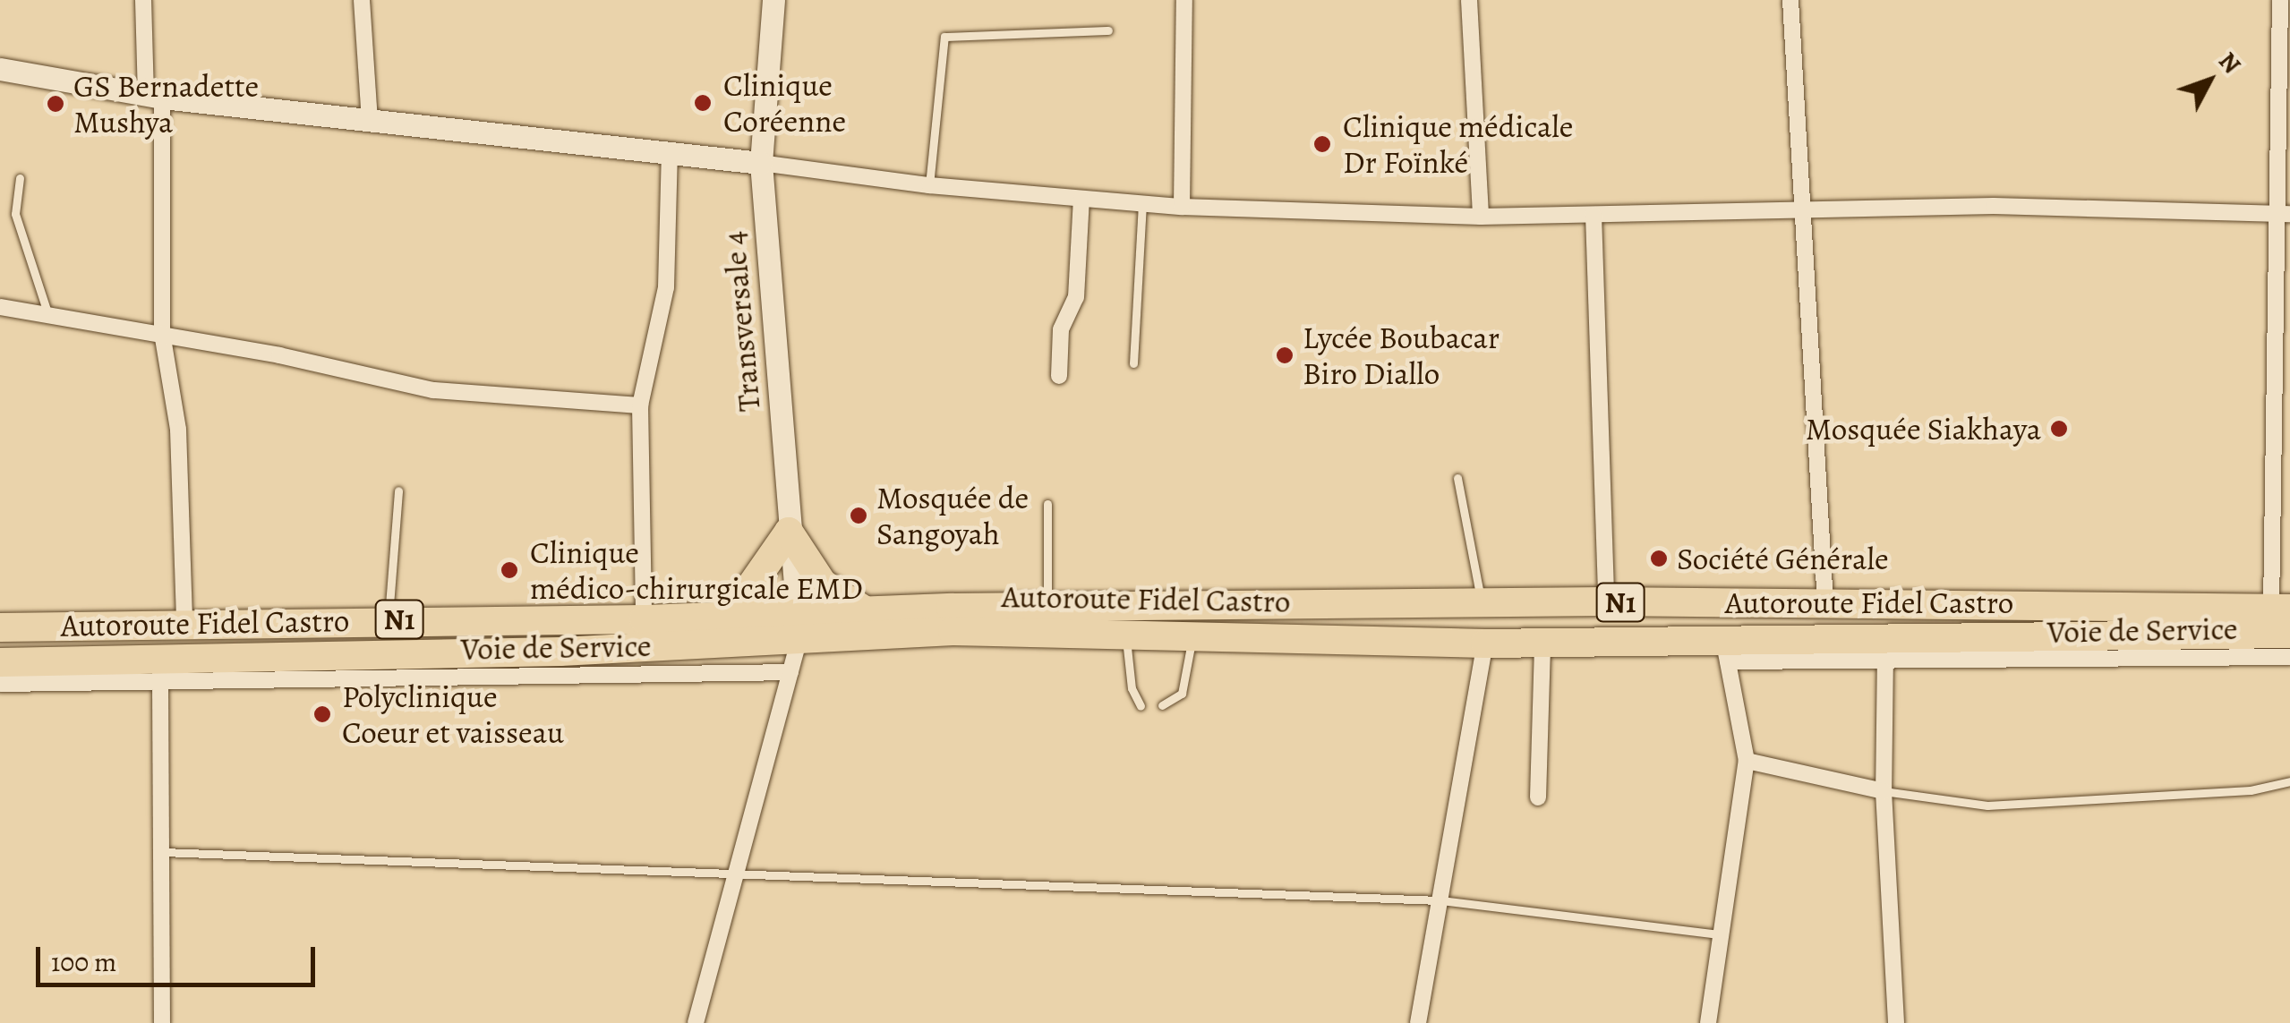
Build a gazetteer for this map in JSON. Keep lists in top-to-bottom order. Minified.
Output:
{"streets":{"highway":["Autoroute Fidel Castro","N1"],"street":["Transversale 4","Voie de Service"]},"crossings":[["Transversale 4","Autoroute Fidel Castro"],["Autoroute Fidel Castro","Voie de Service"]],"places":["Clinique Coréenne","GS Bernadette Mushya","Clinique médicale Dr Foïnké","Lycée Boubacar Biro Diallo","Mosquée Siakhaya","Mosquée de Sangoyah","Société Générale","Clinique médico-chirurgicale EMD","Polyclinique Coeur et vaisseau"],"scale_bar":"100 m","north":"top right"}
